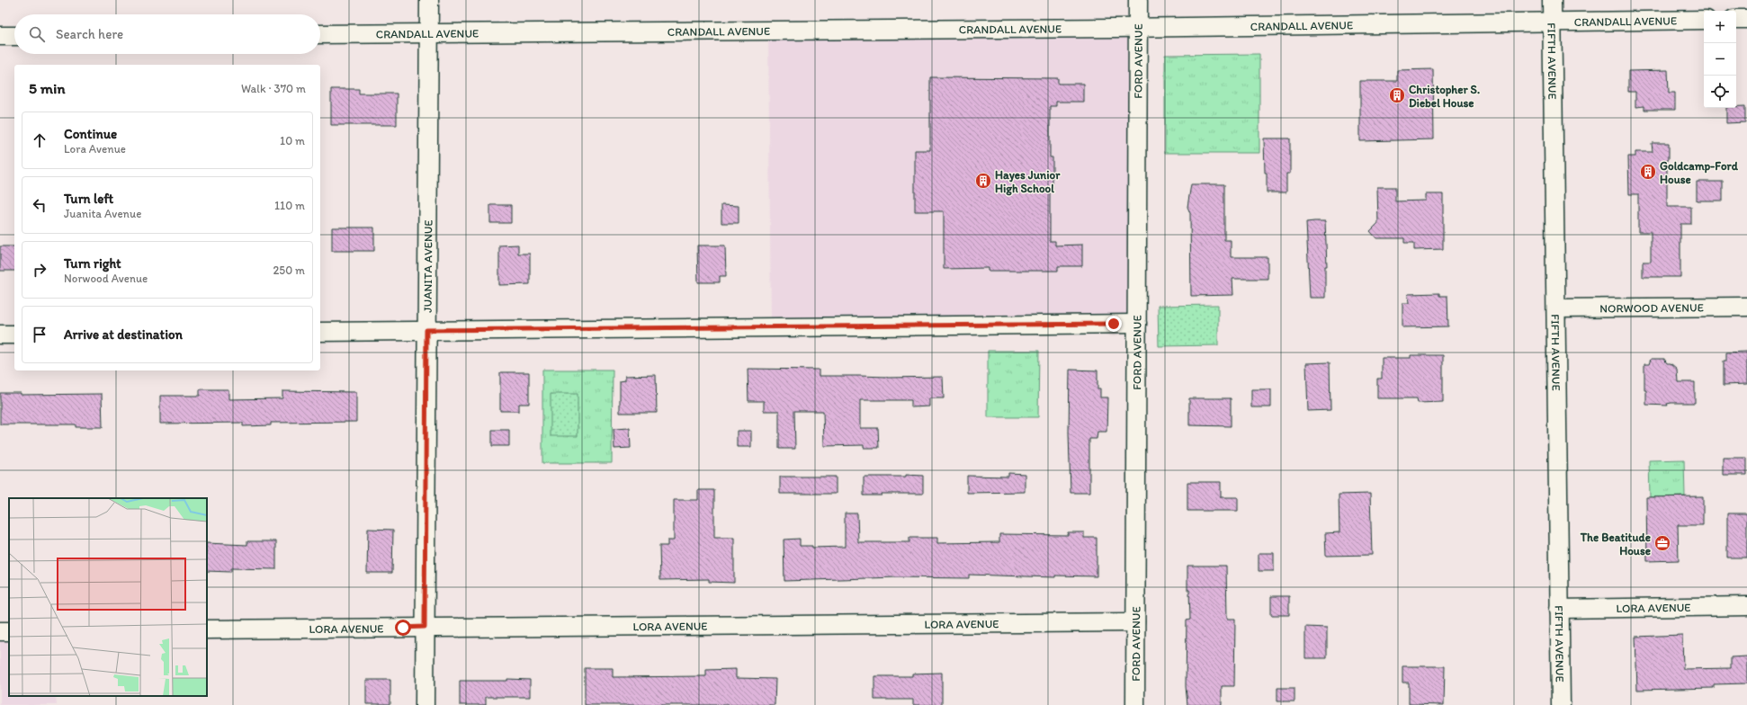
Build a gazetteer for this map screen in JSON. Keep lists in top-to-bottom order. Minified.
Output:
{"streets":{"street":["CRANDALL AVENUE","FORD AVENUE","FIFTH AVENUE","JUANITA AVENUE","NORWOOD AVENUE","LORA AVENUE"]},"crossings":[["CRANDALL AVENUE","FORD AVENUE"],["CRANDALL AVENUE","FIFTH AVENUE"],["CRANDALL AVENUE","JUANITA AVENUE"],["FORD AVENUE","LORA AVENUE"],["FIFTH AVENUE","NORWOOD AVENUE"],["FIFTH AVENUE","LORA AVENUE"],["JUANITA AVENUE","LORA AVENUE"]],"places":{"building":["Christopher S. Diebel House","Goldcamp-Ford House","Hayes Junior High School"],"office":["The Beatitude House"]},"page":{"map_buttons":["+","−"],"search":"Search here","heading":["5 min","Walk · 370 m"],"list":[["Continue","Lora Avenue","10 m"],["Turn left","Juanita Avenue","110 m"],["Turn right","Norwood Avenue","250 m"],"Arrive at destination"]}}
